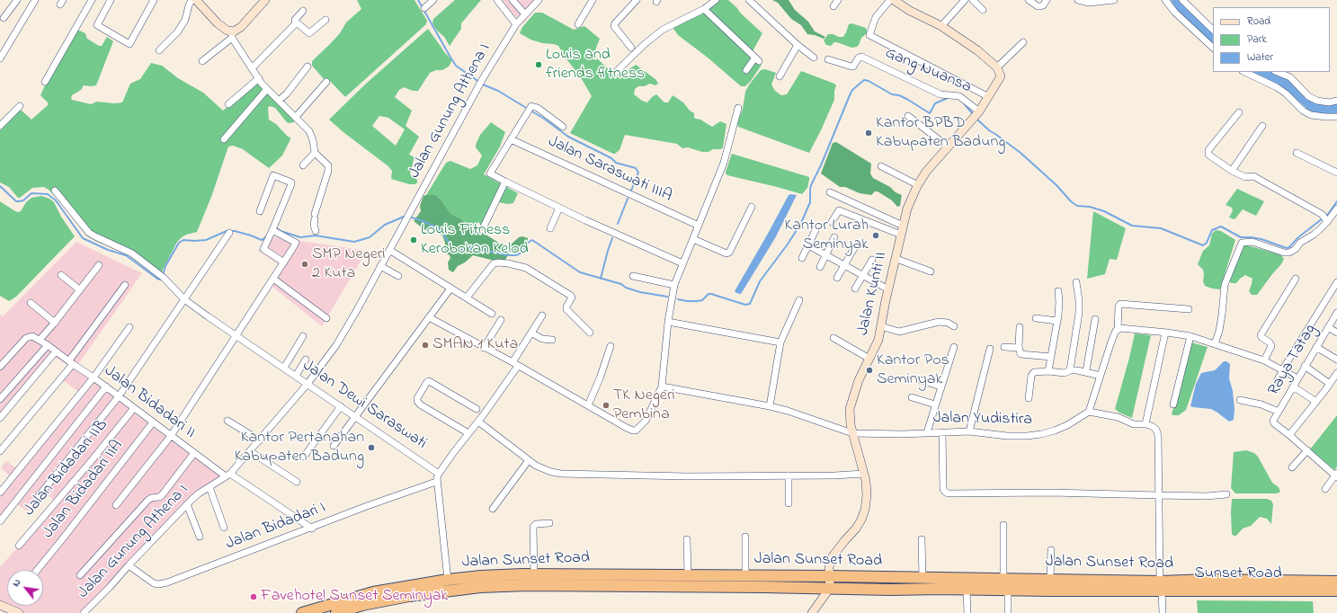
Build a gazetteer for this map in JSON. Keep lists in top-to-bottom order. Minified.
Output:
{"streets":{"highway":["Jalan Sunset Road","Sunset Road"],"street":["Gang Nuansa","Jalan Gunung Athena I","Jalan Saraswati IIIA","Jalan Kunti II","Raya Tatag","Jalan Bidadari II","Jalan Dewi Saraswati","Jalan Yudistira","Jalan Bidadari IIB","Jalan Bidadari IIA","Jalan Bidadari I"]},"crossings":[["Gang Nuansa","Jalan Kunti II"],["Jalan Gunung Athena I","Jalan Bidadari II"],["Jalan Gunung Athena I","Jalan Dewi Saraswati"],["Jalan Gunung Athena I","Jalan Bidadari I"],["Jalan Kunti II","Jalan Yudistira"],["Jalan Kunti II","Jalan Sunset Road"],["Jalan Bidadari II","Jalan Bidadari IIB"],["Jalan Bidadari II","Jalan Bidadari IIA"],["Jalan Bidadari II","Jalan Bidadari I"],["Jalan Sunset Road","Sunset Road"]],"places":["Louis and friends fitness","Kantor BPBD Kabupaten Badung","Kantor Lurah Seminyak","Louis Fitness Kerobokan Kelod","SMP Negeri 2 Kuta","SMAN 1 Kuta","Kantor Pos Seminyak","TK Negeri Pembina","Kantor Pertanahan Kabupaten Badung","Favehotel Sunset Seminyak"],"legend":["Road","Park","Water"],"north":"top left"}
